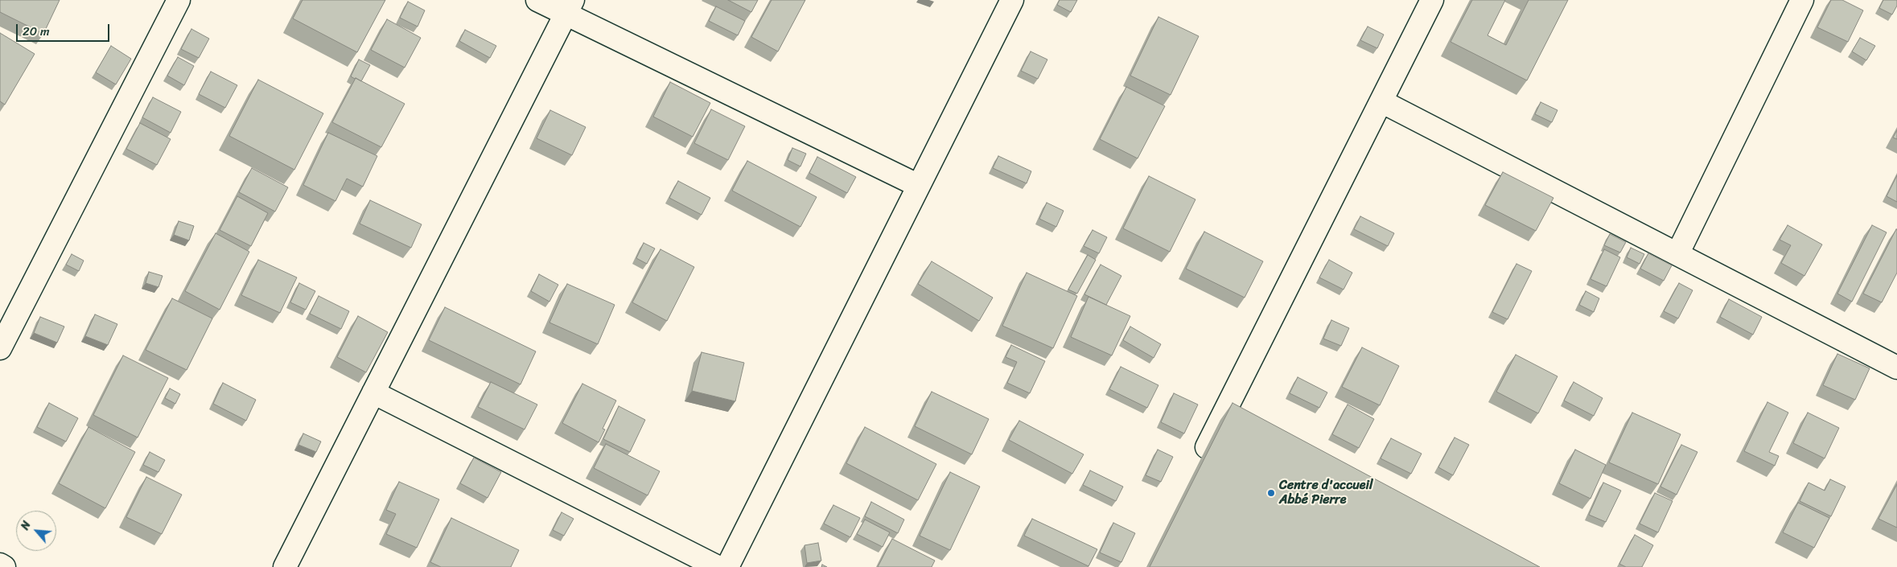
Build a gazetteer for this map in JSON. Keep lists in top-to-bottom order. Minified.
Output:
{"places":["Centre d'accueil Abbé Pierre"],"scale_bar":"20 m","north":"top left"}
